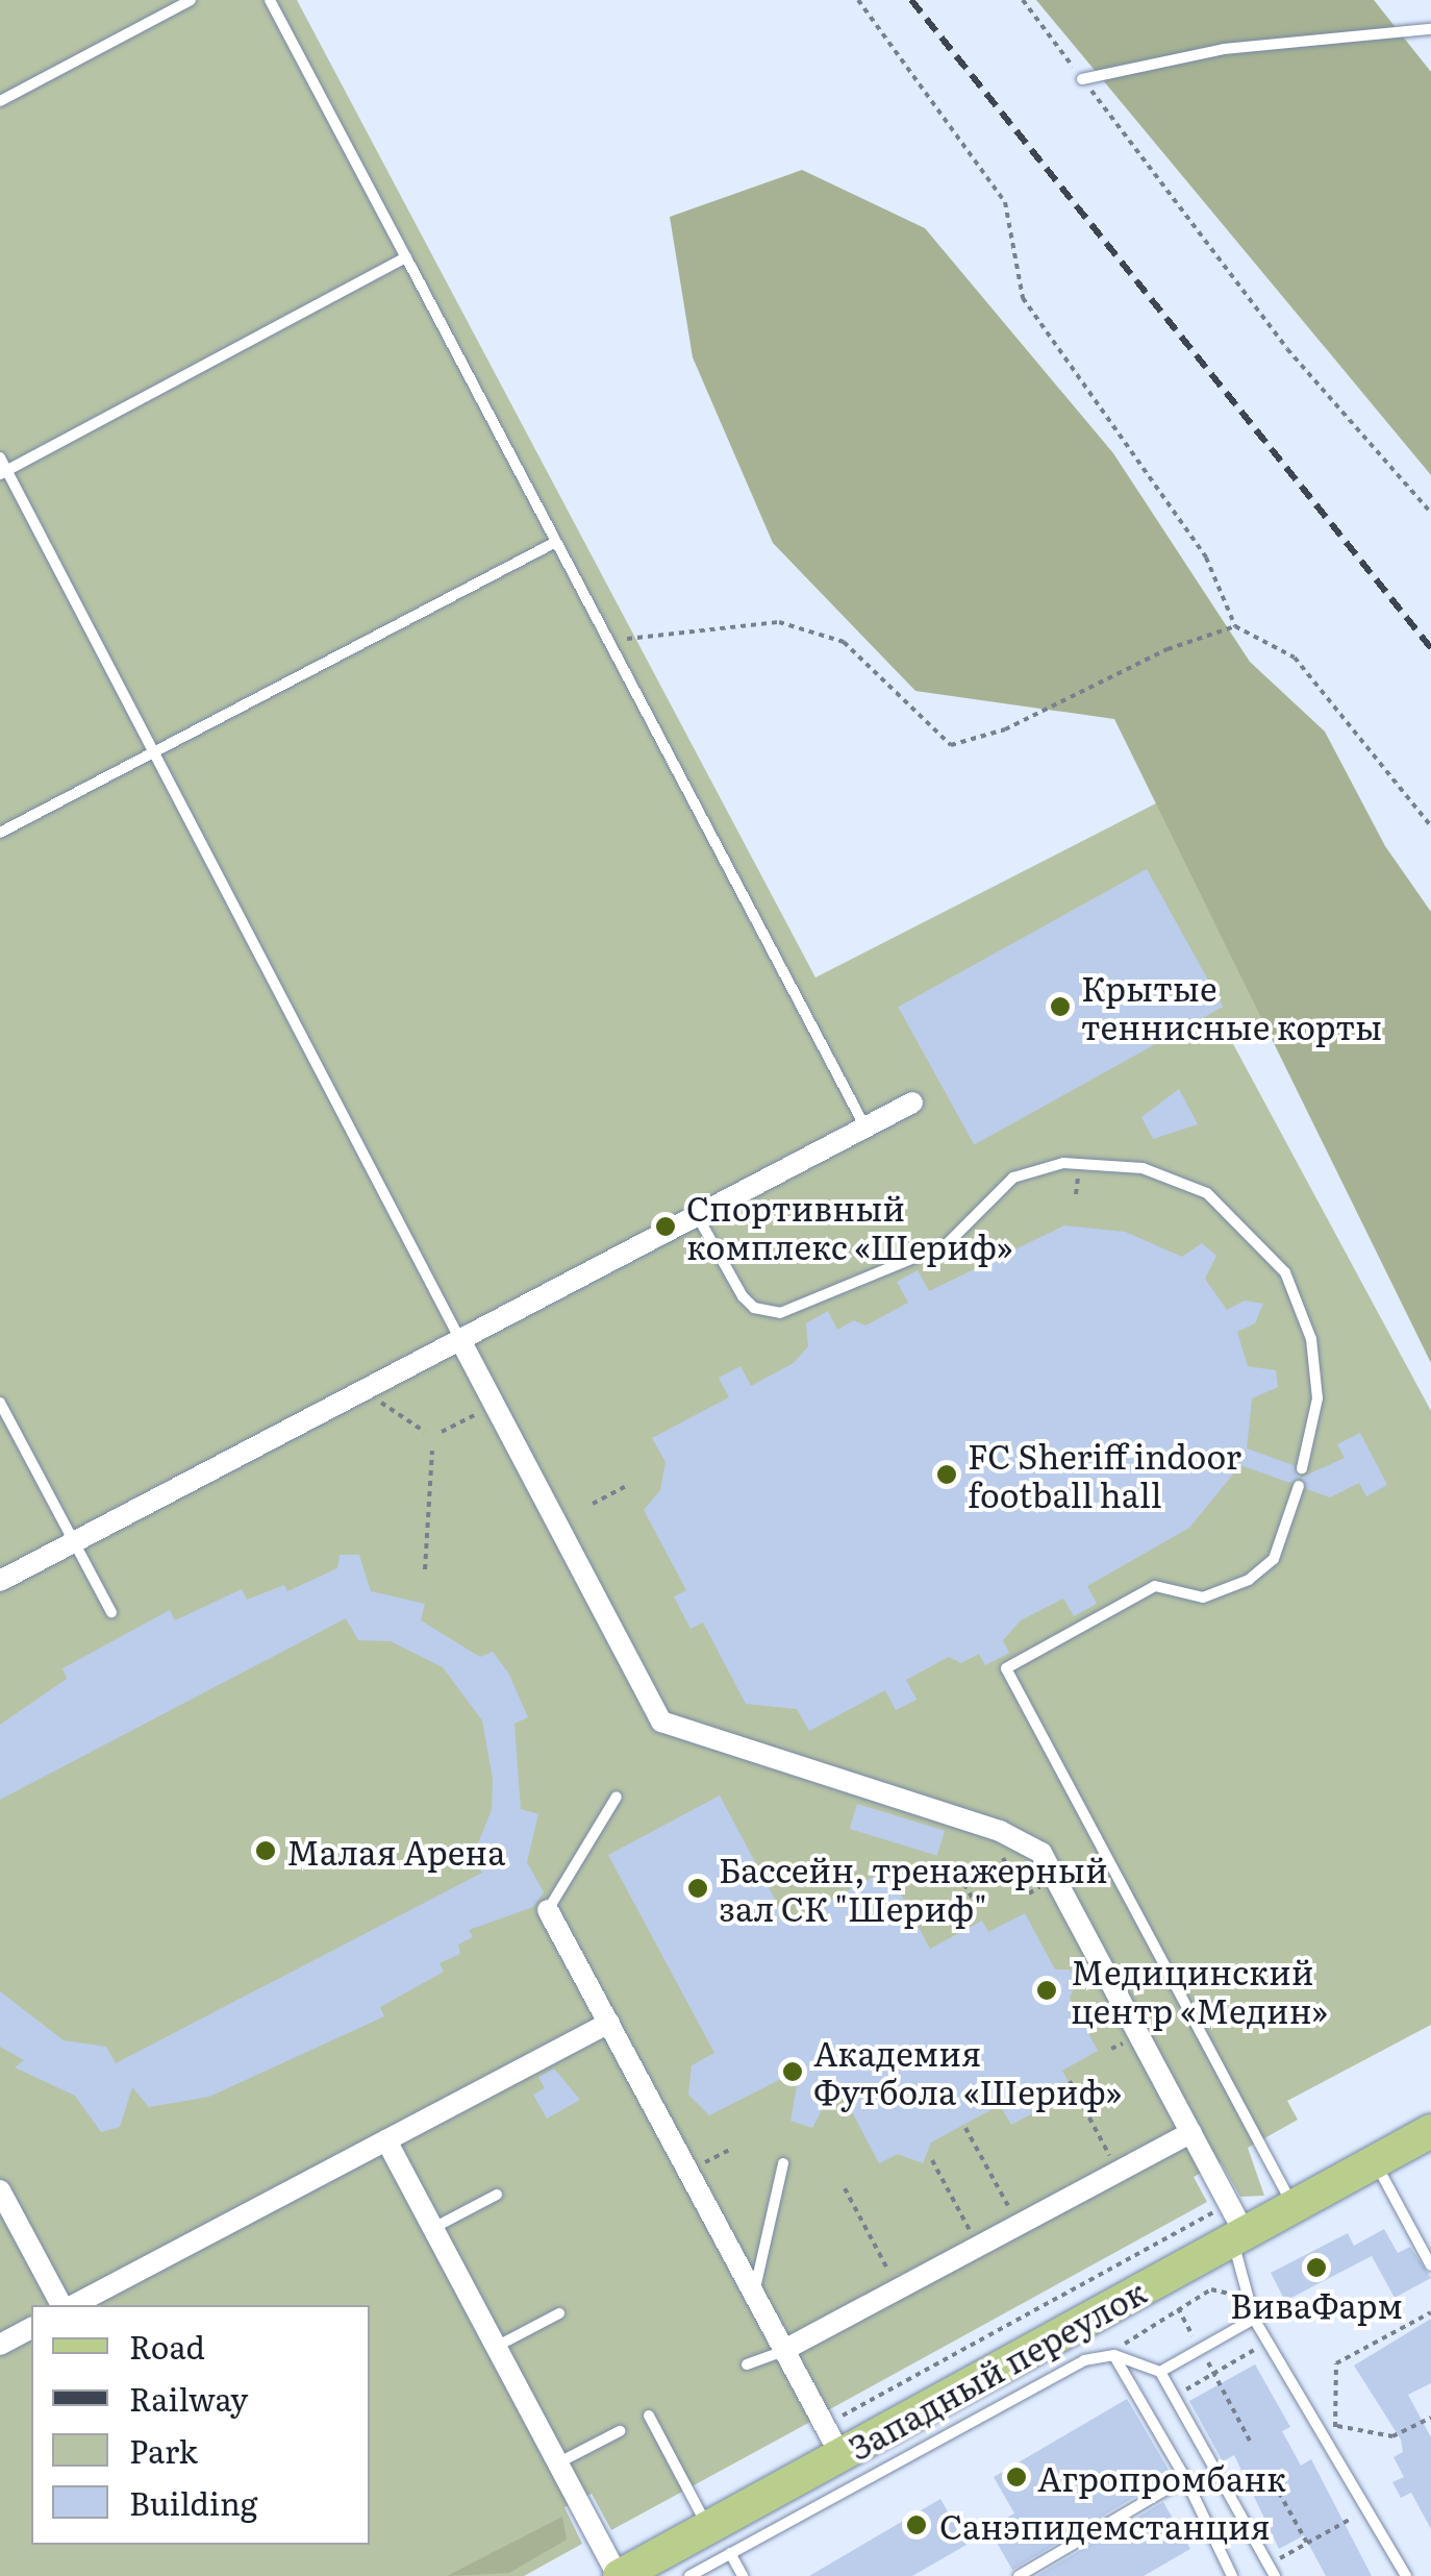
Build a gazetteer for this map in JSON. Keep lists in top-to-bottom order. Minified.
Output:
{"streets":{"main road":["Западный переулок"]},"places":["Крытые теннисные корты","Спортивный комплекс «Шериф»","FC Sheriff indoor football hall","Малая Арена","Бассейн, тренажерный зал СК \"Шериф\"","Медицинский центр «Медин»","Академия Футбола «Шериф»","ВиваФарм","Агропромбанк","Санэпидемстанция"],"legend":["Road","Railway","Park","Building"]}
